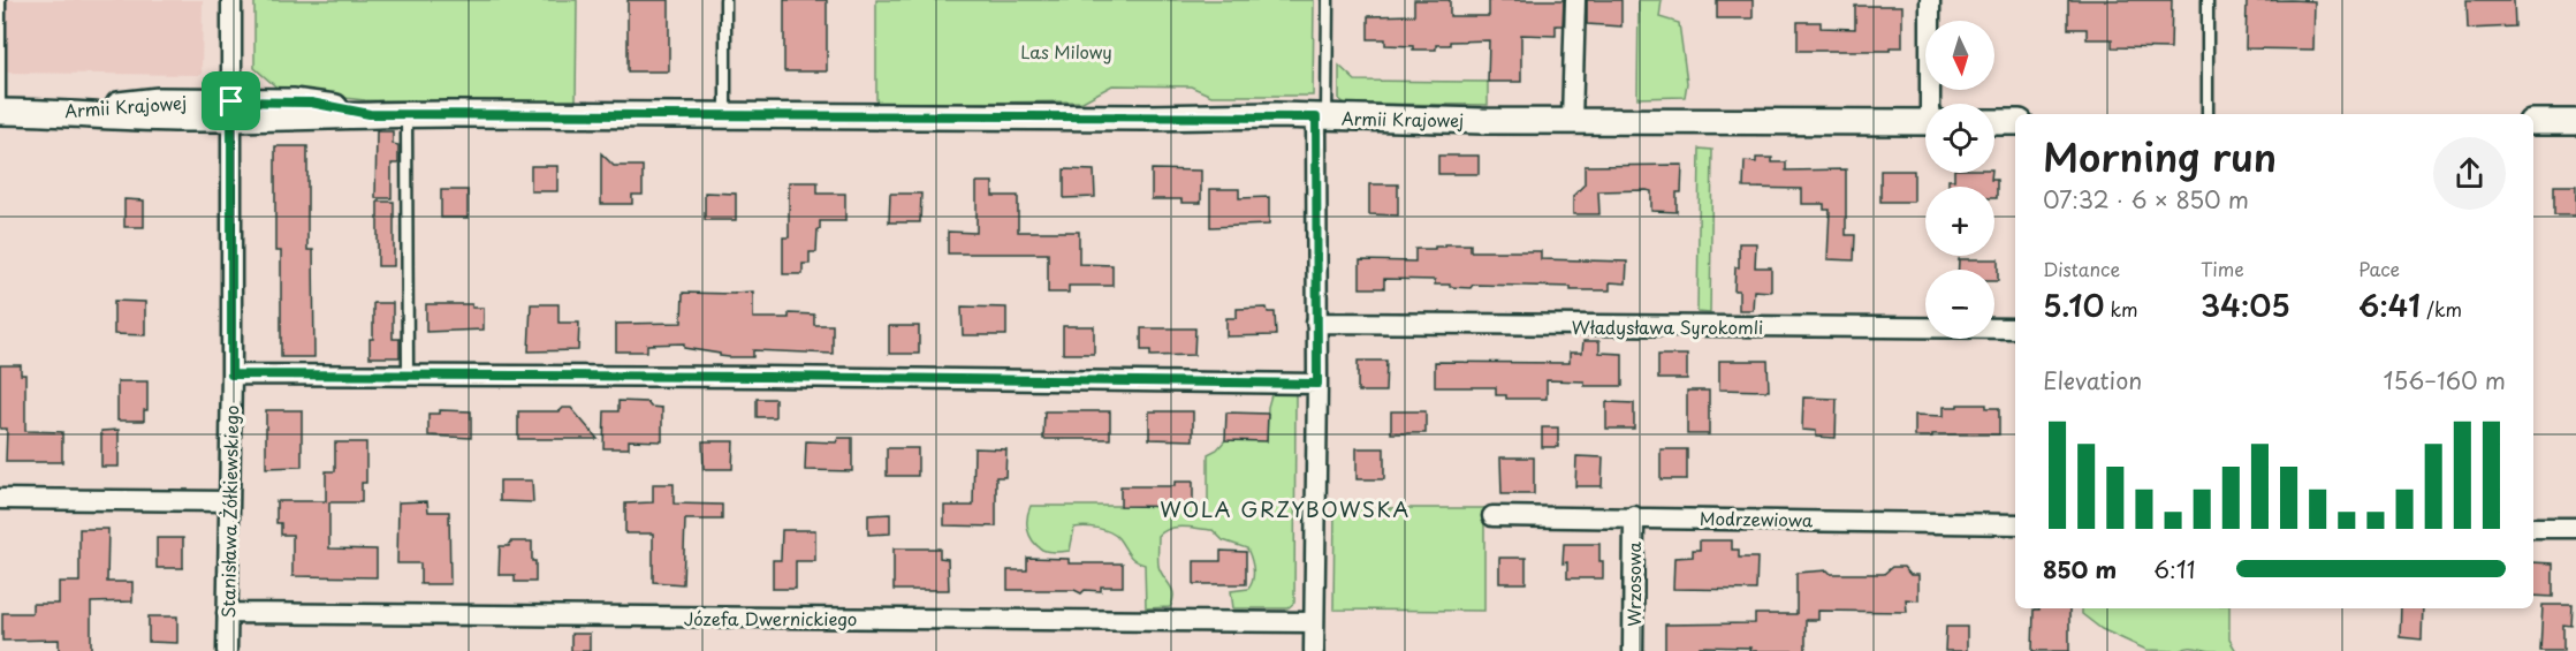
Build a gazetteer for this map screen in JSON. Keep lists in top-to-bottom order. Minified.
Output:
{"streets":{"street":["Armii Krajowej","Władysława Syrokomli","Stanisława Żółkiewskiego","Modrzewiowa","Wrzosowa","Józefa Dwernickiego"]},"crossings":[["Armii Krajowej","Stanisława Żółkiewskiego"],["Stanisława Żółkiewskiego","Józefa Dwernickiego"],["Modrzewiowa","Wrzosowa"]],"districts":["WOLA GRZYBOWSKA"],"parks":["Las Milowy"],"north":"bottom","page":{"map_buttons":["+","−"],"heading":["Morning run","07:32 · 6 × 850 m"],"stats":[["Distance","5.10 km"],["Time","34:05"],["Pace","6:41 /km"]],"chart":["Elevation","156–160 m"],"list":[{"name":"850 m","note":"6:11"}]}}
